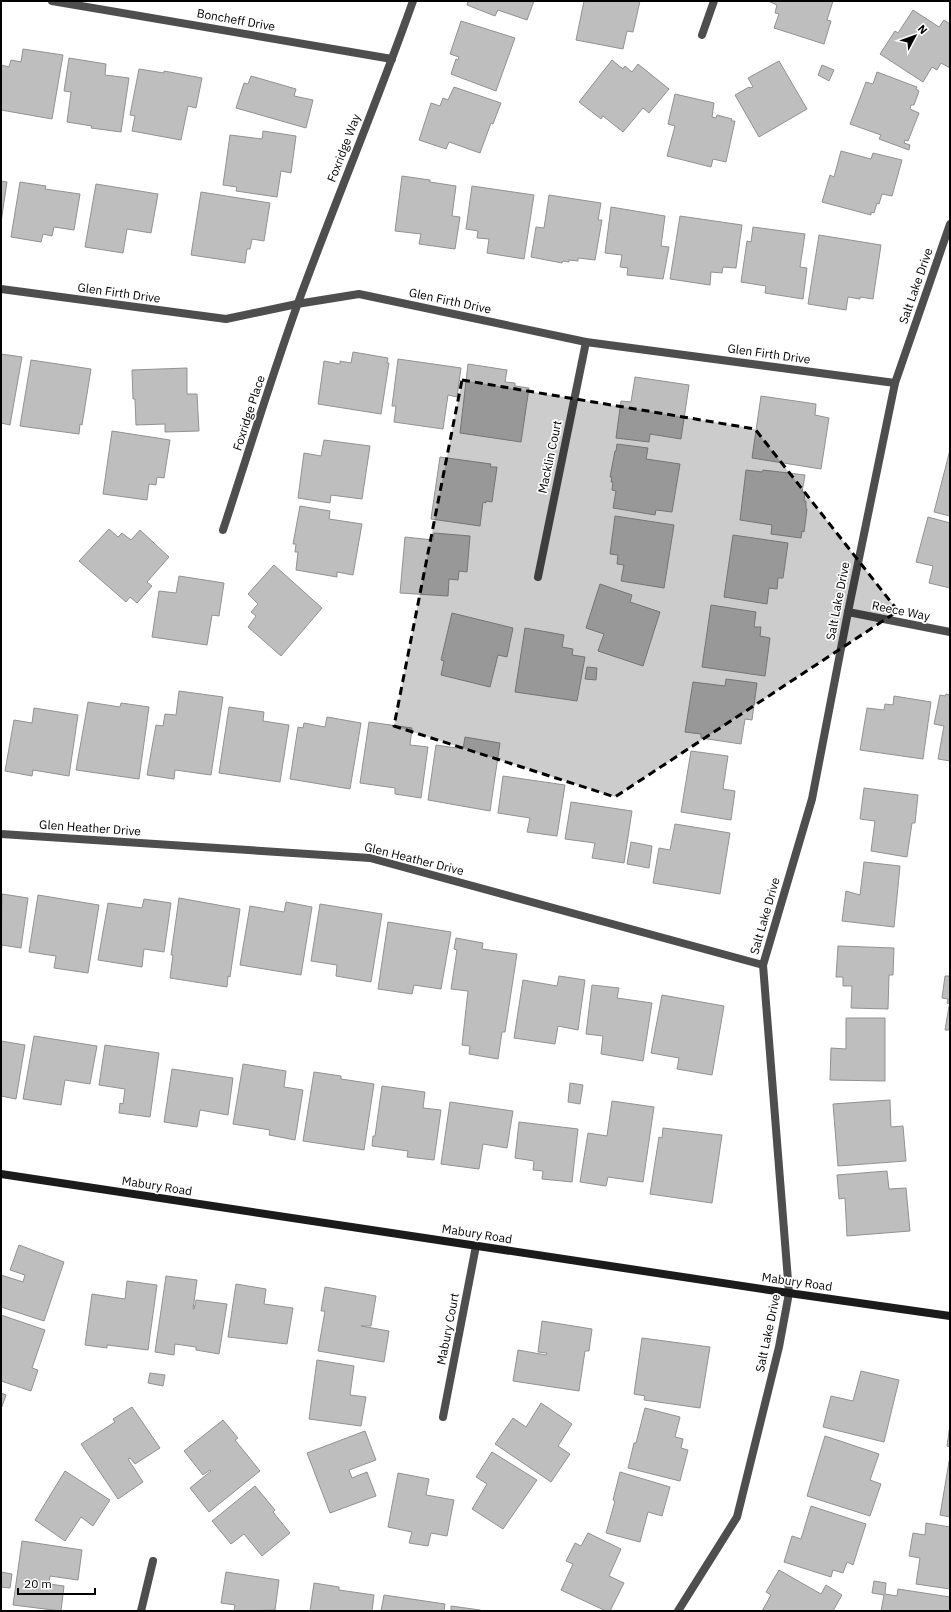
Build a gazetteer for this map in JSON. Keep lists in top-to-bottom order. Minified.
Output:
{"streets":{"main road":["Mabury Road"],"street":["Boncheff Drive","Foxridge Way","Salt Lake Drive","Glen Firth Drive","Foxridge Place","Macklin Court","Reece Way","Glen Heather Drive","Mabury Court"]},"crossings":[["Boncheff Drive","Foxridge Way"],["Foxridge Way","Glen Firth Drive"],["Foxridge Way","Foxridge Place"],["Salt Lake Drive","Glen Firth Drive"],["Salt Lake Drive","Reece Way"],["Salt Lake Drive","Glen Heather Drive"],["Salt Lake Drive","Mabury Road"],["Glen Firth Drive","Foxridge Place"],["Glen Firth Drive","Macklin Court"],["Mabury Road","Mabury Court"]],"scale_bar":"20 m","north":"top right"}
